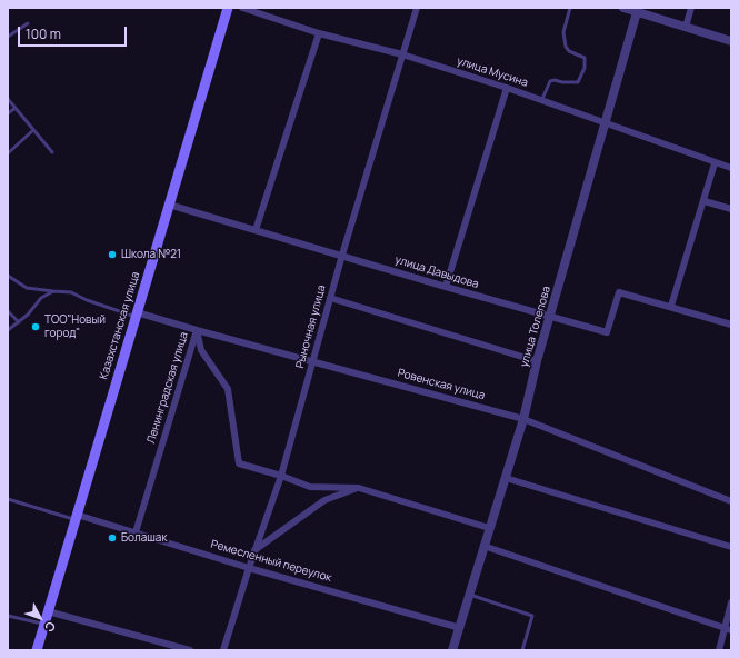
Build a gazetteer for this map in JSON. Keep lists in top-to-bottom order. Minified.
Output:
{"streets":{"main road":["Казахстанская улица"],"street":["улица Мусина","улица Давыдова","Рыночная улица","улица Толепова","Ровенская улица","Ленинградская улица","Ремесленный переулок"]},"crossings":[["улица Мусина","Рыночная улица"],["улица Мусина","улица Толепова"],["улица Давыдова","Казахстанская улица"],["улица Давыдова","Рыночная улица"],["улица Давыдова","улица Толепова"],["Казахстанская улица","Ровенская улица"],["Казахстанская улица","Ремесленный переулок"],["Рыночная улица","Ровенская улица"],["Рыночная улица","Ленинградская улица"],["Рыночная улица","Ремесленный переулок"],["улица Толепова","Ровенская улица"],["улица Толепова","Ленинградская улица"],["улица Толепова","Ремесленный переулок"],["Ровенская улица","Ленинградская улица"],["Ленинградская улица","Ремесленный переулок"]],"places":["Школа №21","ТОО\"Новый город\"","Болашак"],"scale_bar":"100 m","north":"bottom right"}
